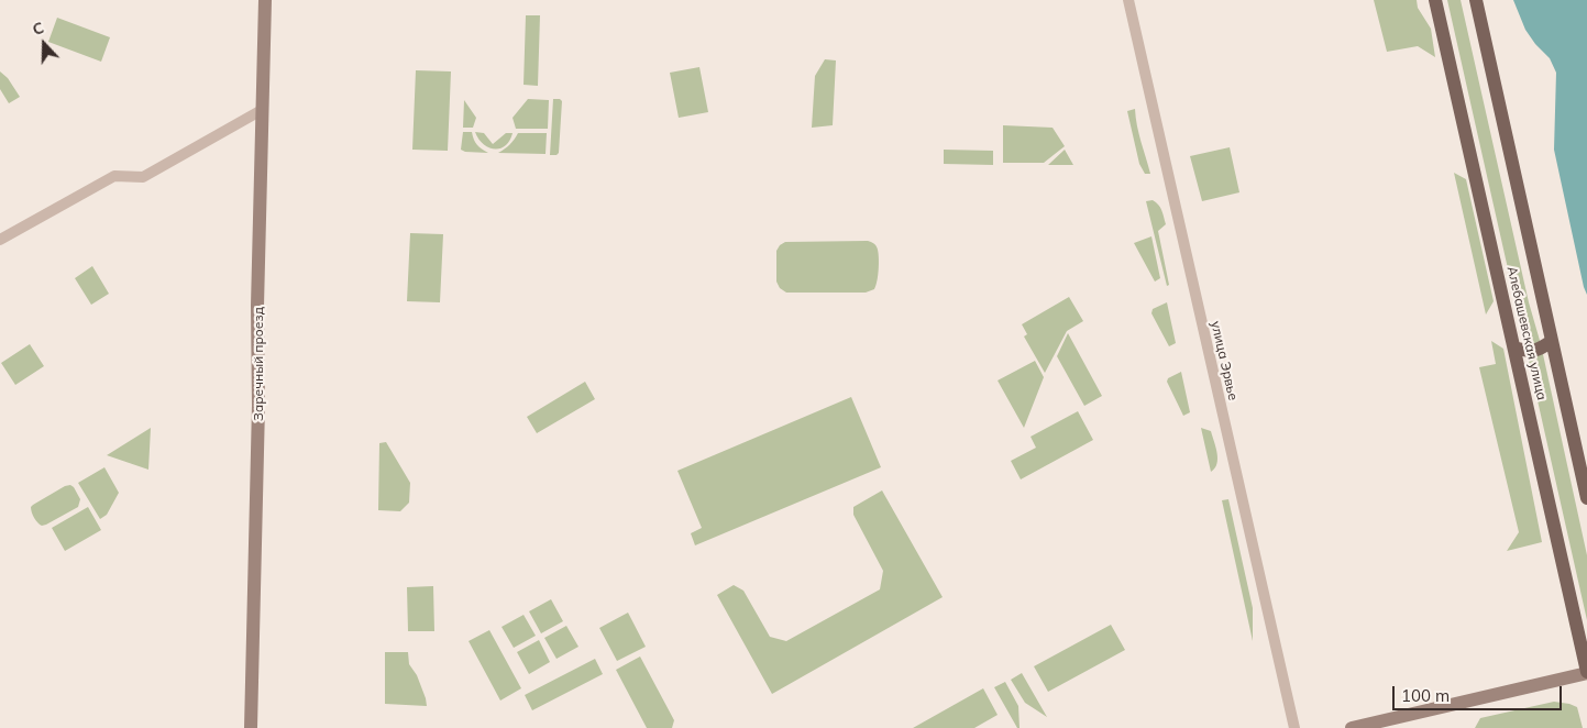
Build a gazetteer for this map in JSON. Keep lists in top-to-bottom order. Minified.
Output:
{"streets":{"main road":["Алебашевская улица"],"street":["улица Эрвье","Заречный проезд"]},"scale_bar":"100 m","north":"top"}
